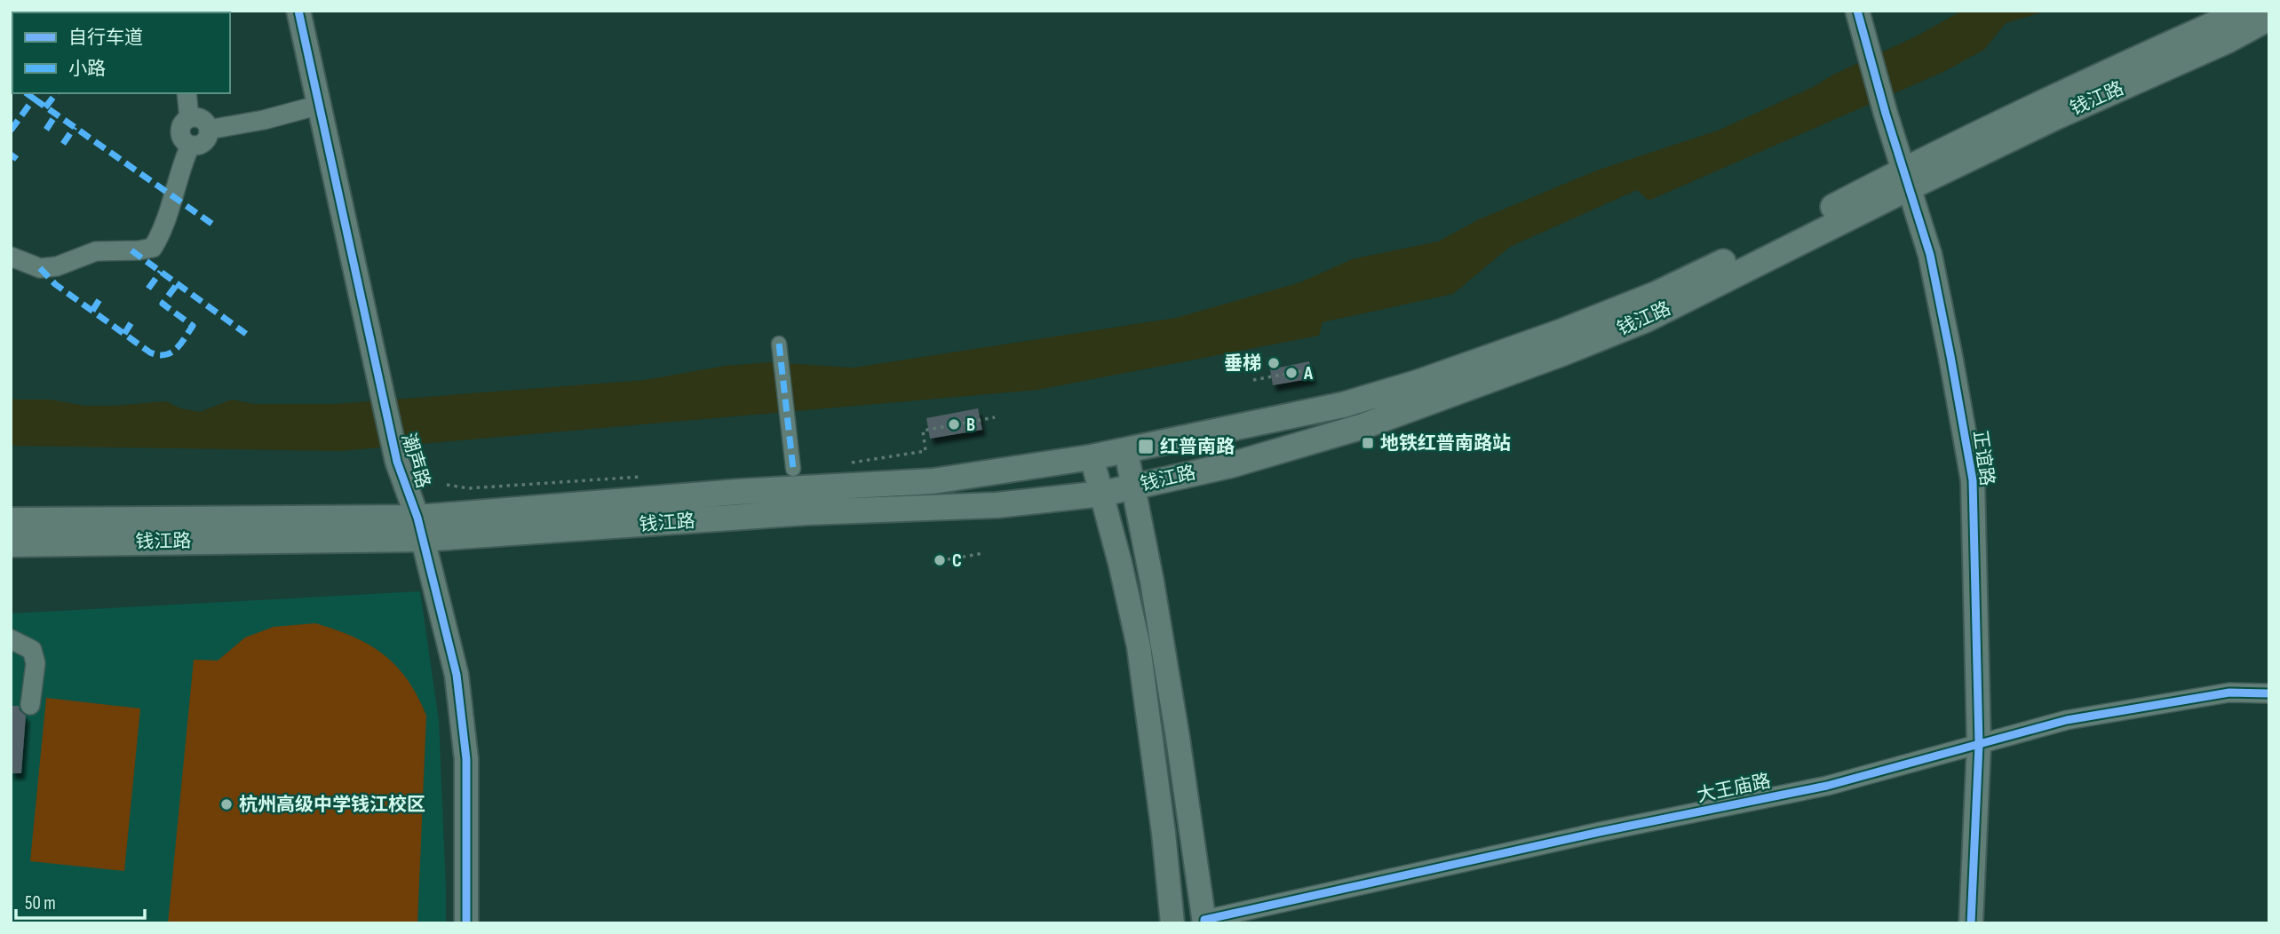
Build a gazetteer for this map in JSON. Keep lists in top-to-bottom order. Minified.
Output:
{"streets":{"main road":["钱江路"],"street":["正谊路","潮声路","大王庙路"]},"crossings":[["钱江路","正谊路"],["钱江路","潮声路"],["正谊路","大王庙路"]],"places":{"other":["垂梯","A","B","C","杭州高级中学钱江校区"],"transit":["地铁红普南路站","红普南路"]},"legend":["自行车道","小路"],"scale_bar":"50 m"}
